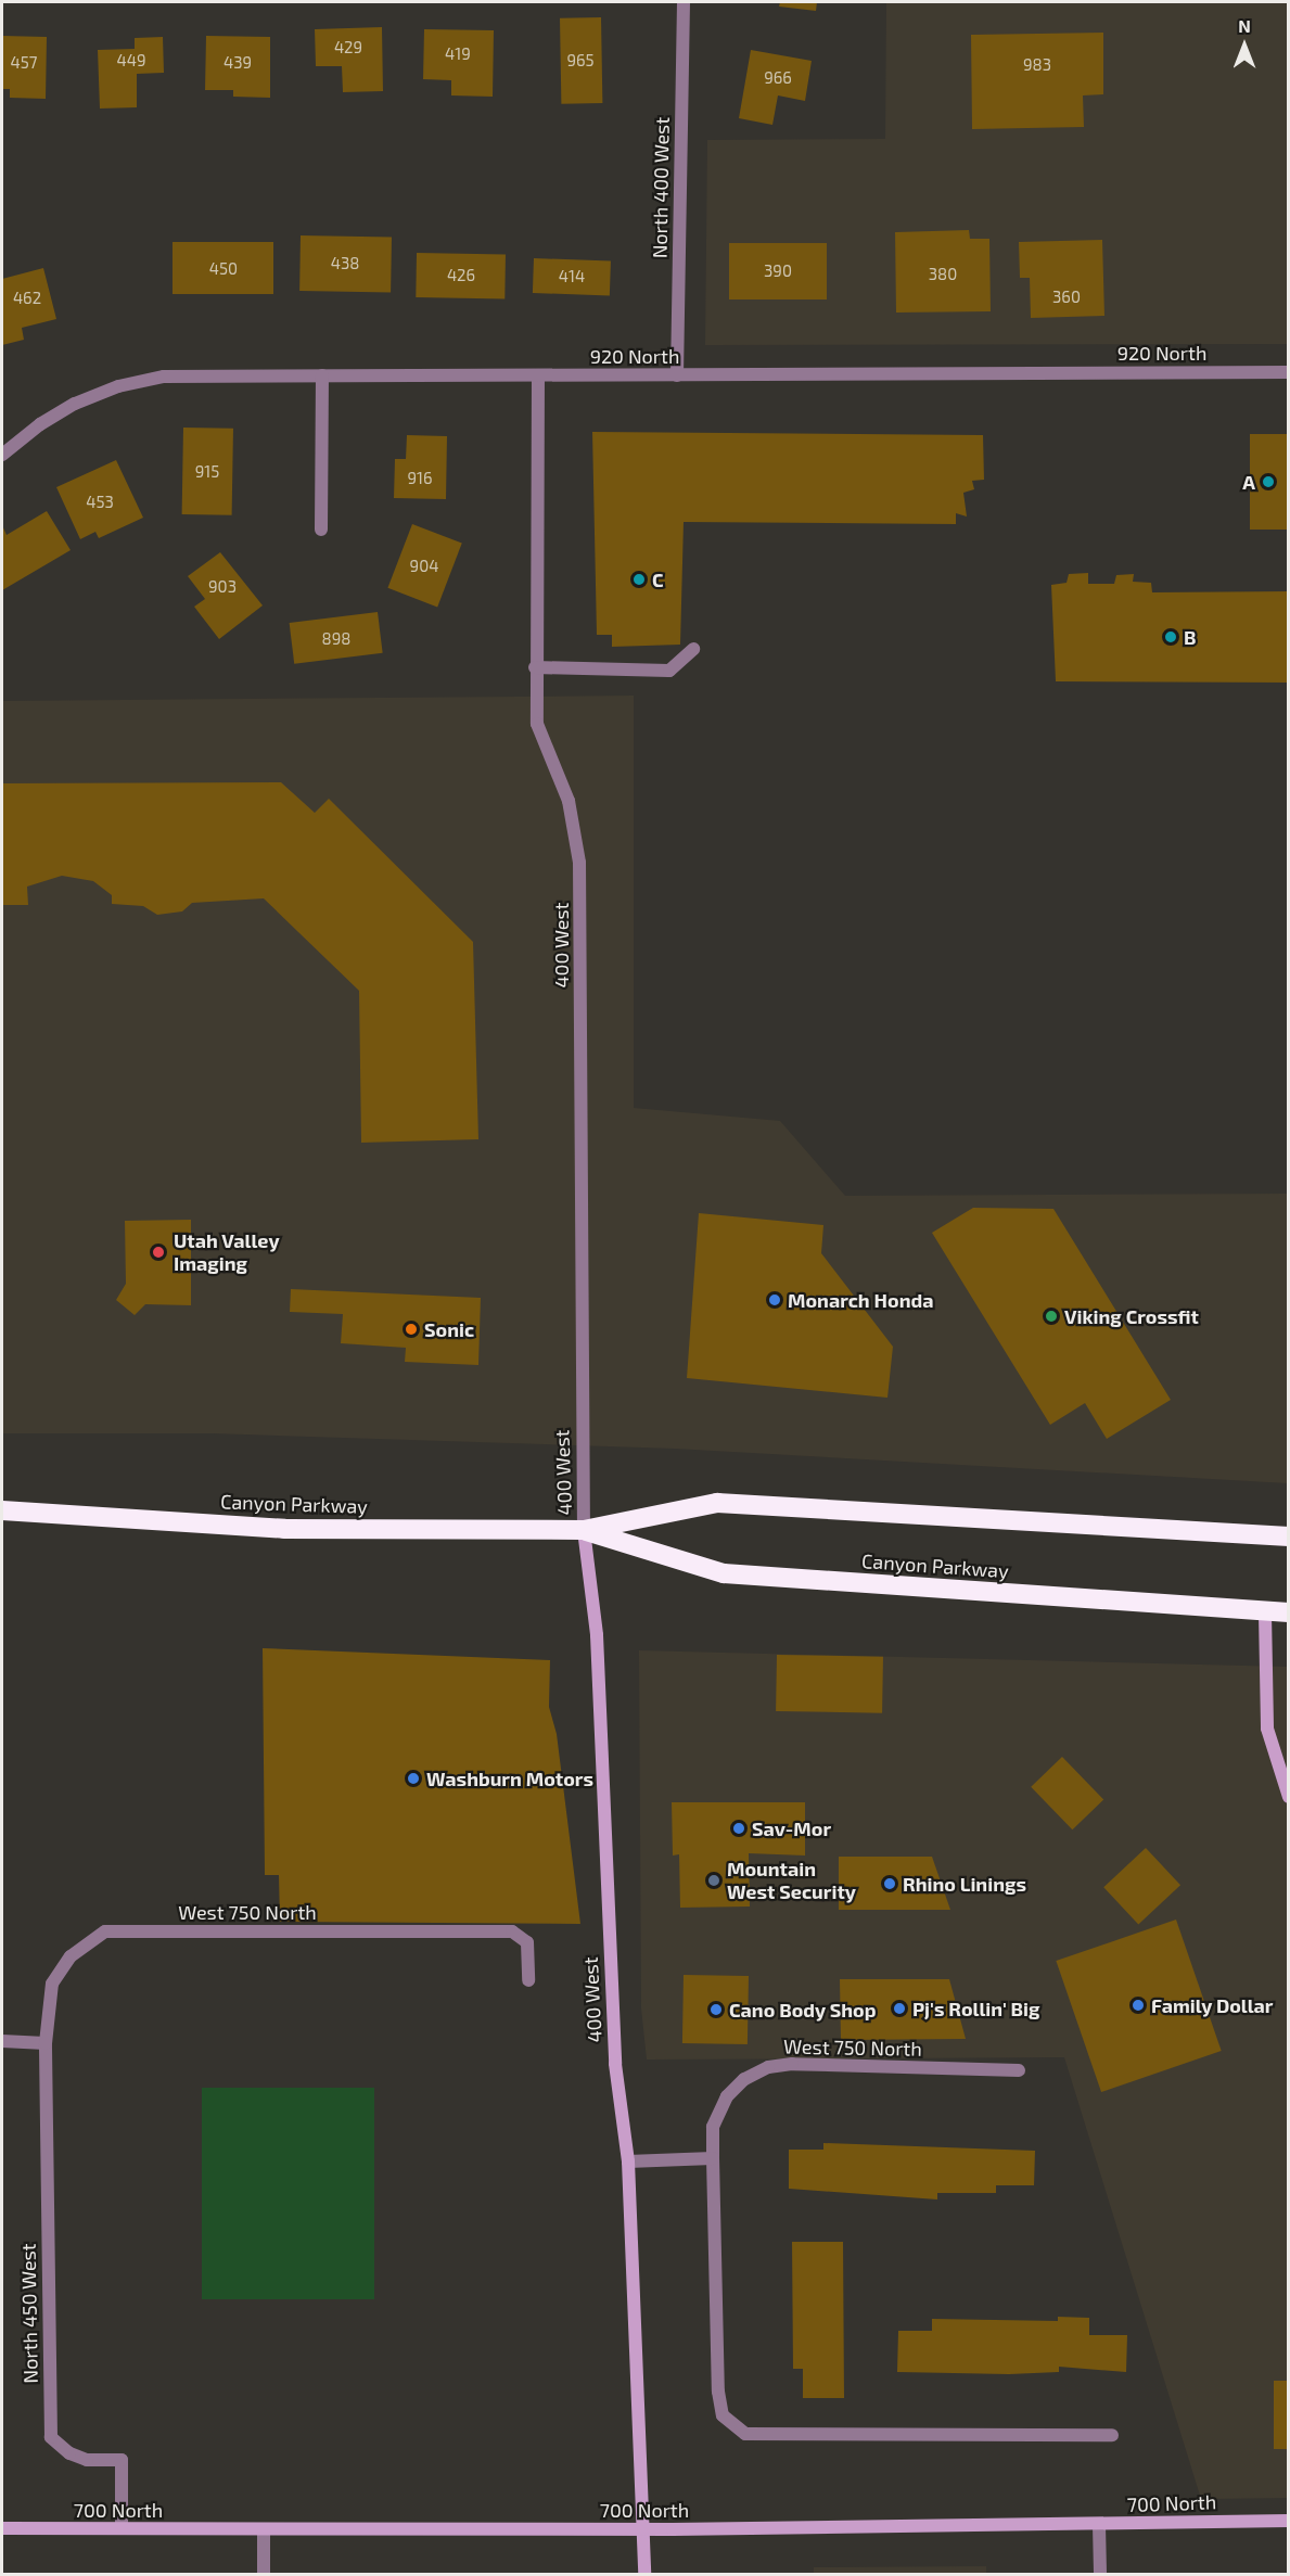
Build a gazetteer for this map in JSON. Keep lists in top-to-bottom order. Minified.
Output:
{"streets":{"highway":["Canyon Parkway"],"street":["North 400 West","920 North","400 West","West 750 North","North 450 West","700 North"]},"crossings":[["North 400 West","920 North"],["920 North","400 West"],["400 West","Canyon Parkway"],["400 West","700 North"],["West 750 North","North 450 West"],["North 450 West","700 North"]],"places":["A","C","B","Utah Valley Imaging","Monarch Honda","Viking Crossfit","Sonic","Washburn Motors","Sav-Mor","Mountain West Security","Rhino Linings","Family Dollar","Pj's Rollin' Big","Cano Body Shop"],"house_numbers":["429","419","449","965","457","439","983","966","438","450","390","380","426","414","360","462","915","916","453","904","903","898"],"north":"top"}
